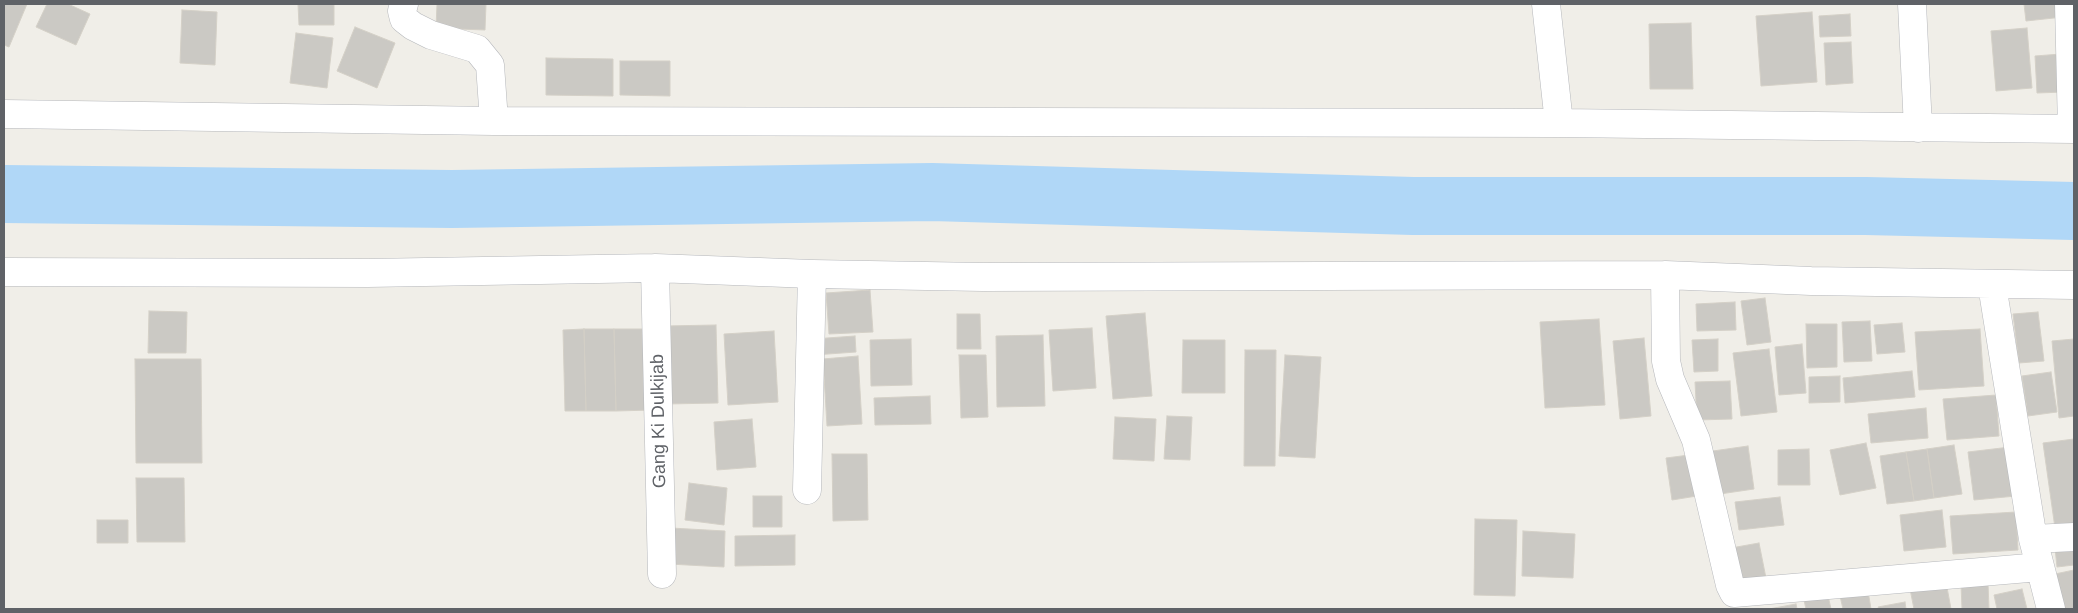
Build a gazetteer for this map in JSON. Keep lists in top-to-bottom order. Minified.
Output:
{"streets":{"street":["Gang Ki Dulkijab"]}}
